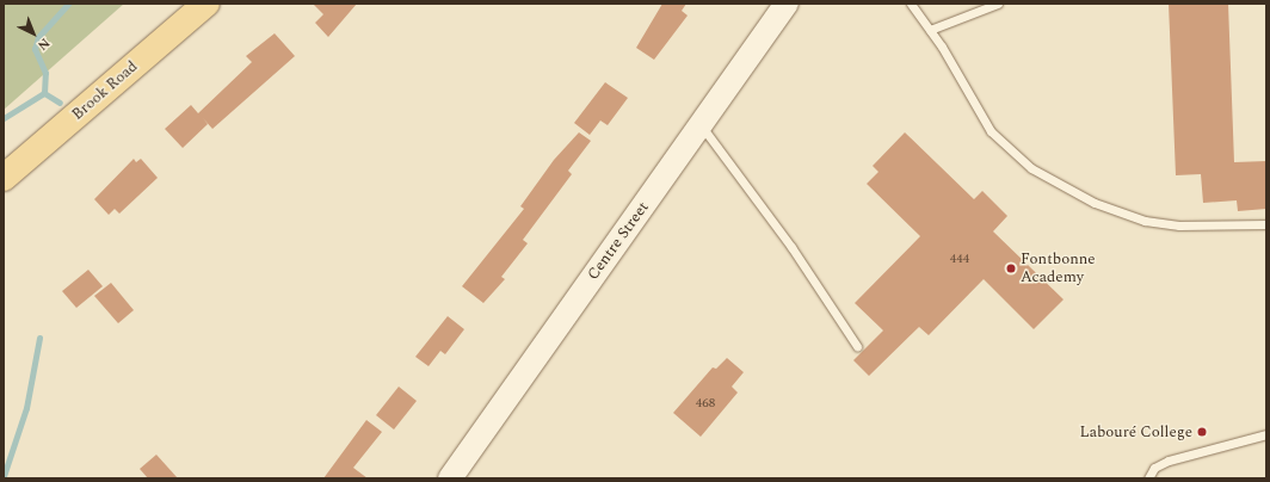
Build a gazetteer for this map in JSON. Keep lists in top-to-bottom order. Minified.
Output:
{"streets":{"main road":["Brook Road"],"street":["Centre Street"]},"places":["Fontbonne Academy","Labouré College"],"house_numbers":["444","468"],"north":"bottom right"}
